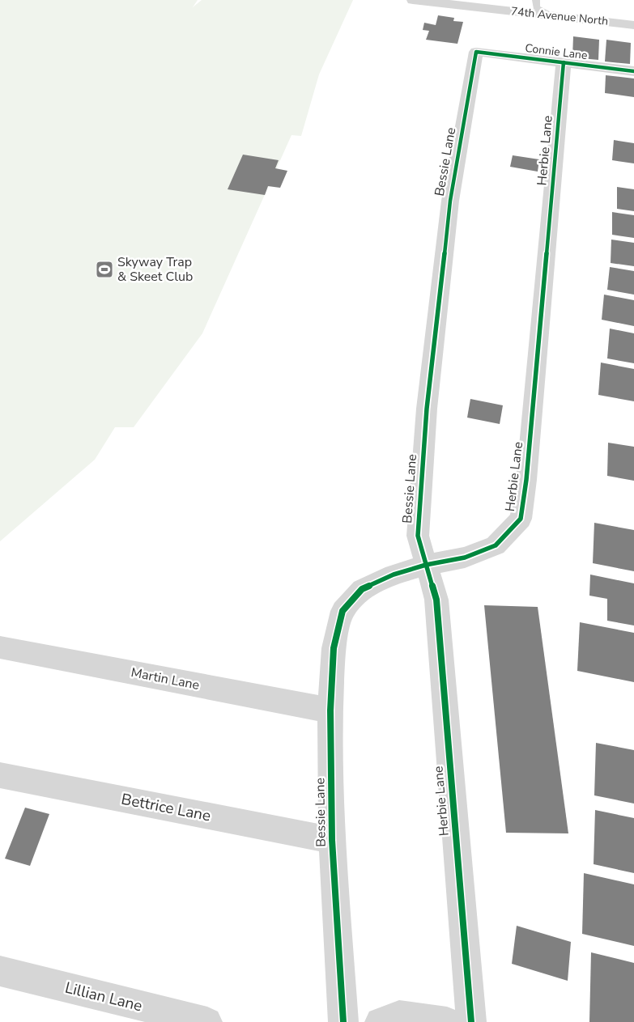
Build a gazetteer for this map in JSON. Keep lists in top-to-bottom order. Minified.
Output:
{"streets":{"street":["74th Avenue North","Connie Lane","Herbie Lane","Bessie Lane","Martin Lane","Bettrice Lane","Lillian Lane"]},"crossings":[["Connie Lane","Herbie Lane"],["Connie Lane","Bessie Lane"],["Herbie Lane","Bessie Lane"],["Bessie Lane","Martin Lane"],["Bessie Lane","Bettrice Lane"]],"places":{"sports":["Skyway Trap & Skeet Club"]}}
